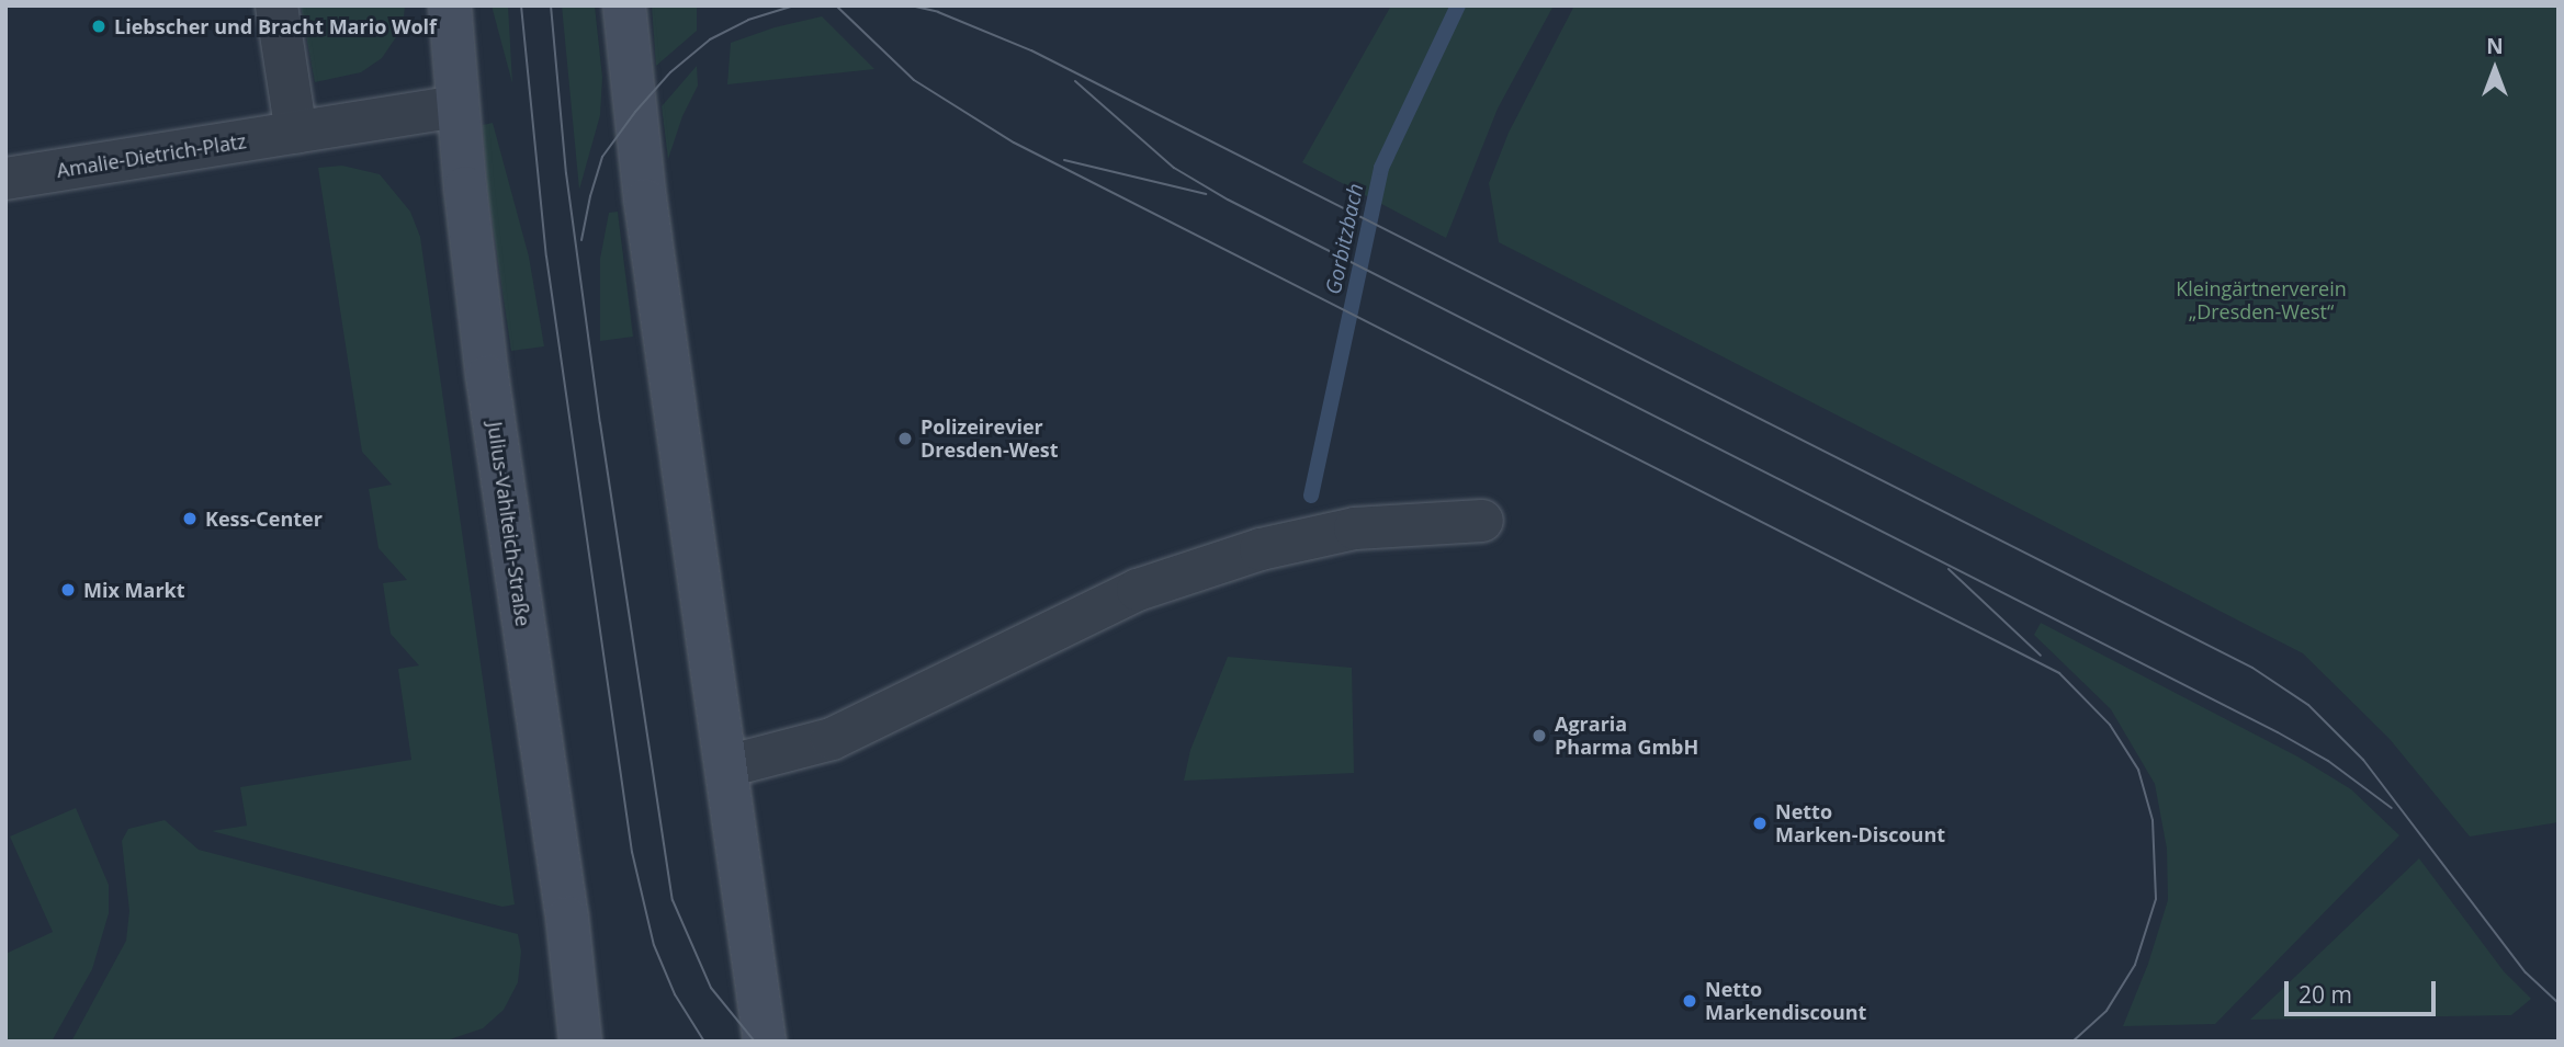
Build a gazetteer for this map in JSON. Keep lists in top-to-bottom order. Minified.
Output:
{"streets":{"main road":["Julius-Vahlteich-Straße"],"street":["Amalie-Dietrich-Platz"]},"crossings":[["Amalie-Dietrich-Platz","Julius-Vahlteich-Straße"]],"water":["Gorbitzbach"],"parks":["Kleingärtnerverein „Dresden-West“"],"places":["Liebscher und Bracht Mario Wolf","Polizeirevier Dresden-West","Kess-Center","Mix Markt","Agraria Pharma GmbH","Netto Marken-Discount","Netto Markendiscount"],"scale_bar":"20 m","north":"top"}
